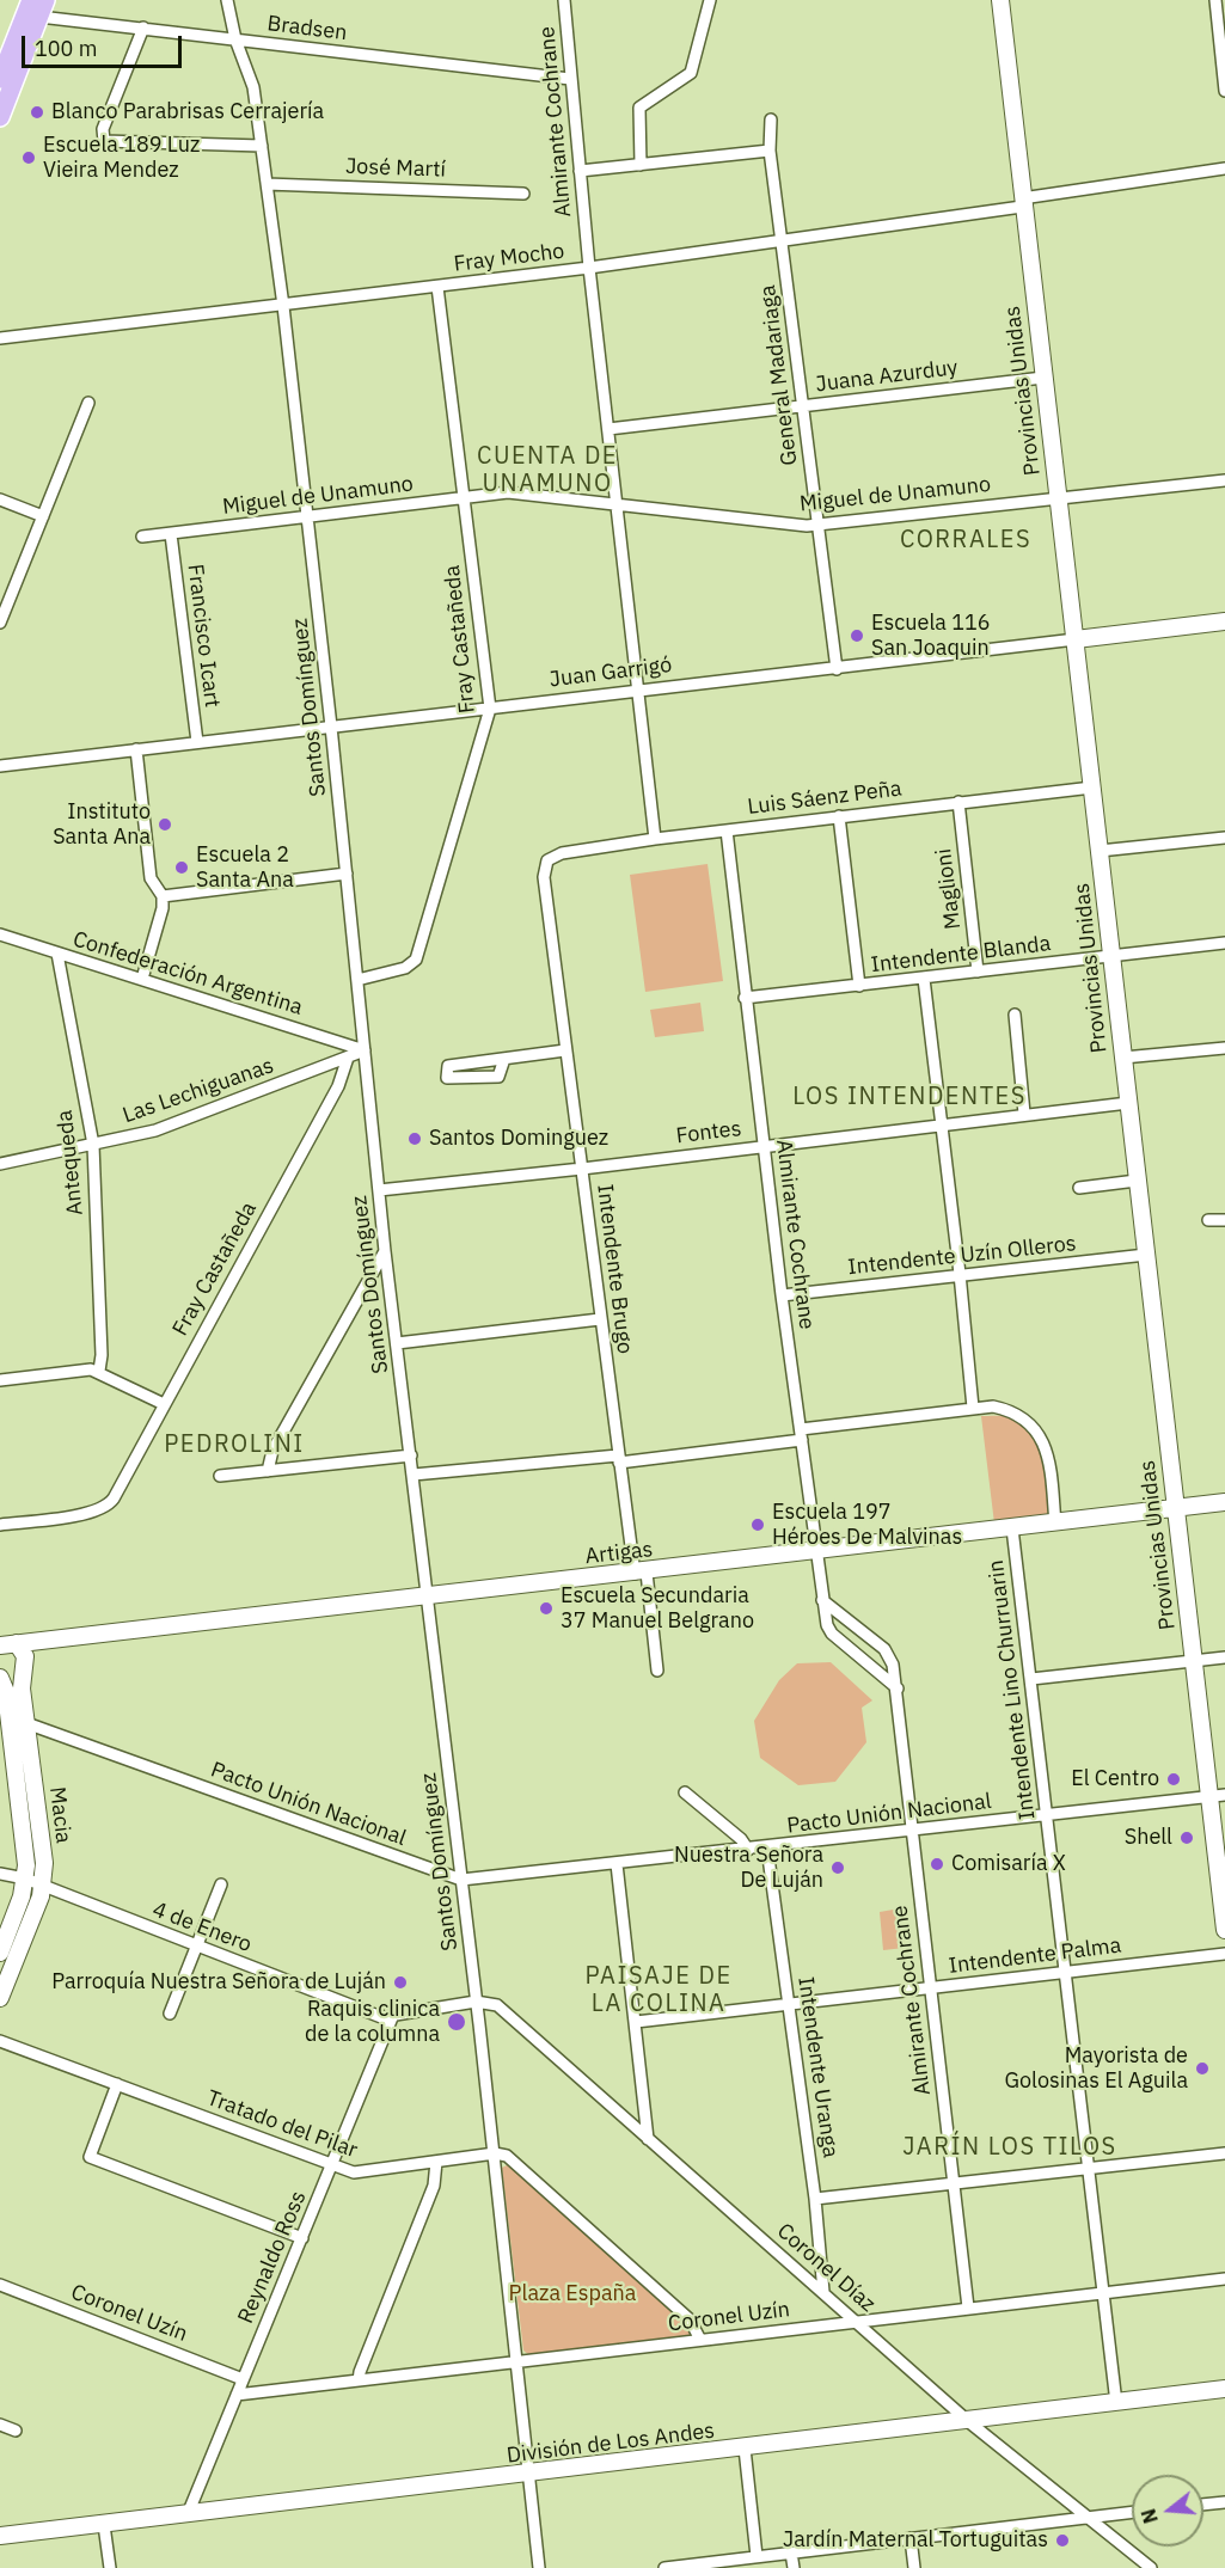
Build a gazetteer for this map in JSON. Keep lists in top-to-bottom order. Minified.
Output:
{"streets":{"street":["Bradsen","Almirante Cochrane","José Martí","Fray Mocho","General Madariaga","Juana Azurduy","Provincias Unidas","Miguel de Unamuno","Francisco Icart","Fray Castañeda","Juan Garrigó","Santos Domínguez","Luis Sáenz Peña","Maglioni","Intendente Blanda","Confederación Argentina","Las Lechiguanas","Fontes","Antequeda","Intendente Uzín Olleros","Intendente Brugo","Artigas","Intendente Lino Churruarin","Pacto Unión Nacional","Macia","4 de Enero","Intendente Palma","Intendente Uranga","Tratado del Pilar","Reynaldo Ross","Coronel Díaz","Coronel Uzín","División de Los Andes"]},"crossings":[["Bradsen","Almirante Cochrane"],["Bradsen","Santos Domínguez"],["Almirante Cochrane","Fray Mocho"],["Almirante Cochrane","Juana Azurduy"],["Almirante Cochrane","Miguel de Unamuno"],["Almirante Cochrane","Juan Garrigó"],["Almirante Cochrane","Luis Sáenz Peña"],["Almirante Cochrane","Intendente Blanda"],["Almirante Cochrane","Fontes"],["Almirante Cochrane","Intendente Uzín Olleros"],["Almirante Cochrane","Artigas"],["Almirante Cochrane","Pacto Unión Nacional"],["Almirante Cochrane","Intendente Palma"],["Almirante Cochrane","Coronel Uzín"],["José Martí","Santos Domínguez"],["Fray Mocho","General Madariaga"],["Fray Mocho","Provincias Unidas"],["Fray Mocho","Fray Castañeda"],["Fray Mocho","Santos Domínguez"],["General Madariaga","Juana Azurduy"],["General Madariaga","Miguel de Unamuno"],["General Madariaga","Juan Garrigó"],["Juana Azurduy","Provincias Unidas"],["Provincias Unidas","Miguel de Unamuno"],["Provincias Unidas","Juan Garrigó"],["Provincias Unidas","Luis Sáenz Peña"],["Provincias Unidas","Intendente Blanda"],["Provincias Unidas","Fontes"],["Provincias Unidas","Intendente Uzín Olleros"],["Provincias Unidas","Artigas"],["Provincias Unidas","Pacto Unión Nacional"],["Miguel de Unamuno","Francisco Icart"],["Miguel de Unamuno","Fray Castañeda"],["Miguel de Unamuno","Santos Domínguez"],["Francisco Icart","Juan Garrigó"],["Fray Castañeda","Juan Garrigó"],["Fray Castañeda","Santos Domínguez"],["Fray Castañeda","Las Lechiguanas"],["Juan Garrigó","Santos Domínguez"],["Santos Domínguez","Confederación Argentina"],["Santos Domínguez","Las Lechiguanas"],["Santos Domínguez","Fontes"],["Santos Domínguez","Artigas"],["Santos Domínguez","Pacto Unión Nacional"],["Santos Domínguez","4 de Enero"],["Santos Domínguez","Tratado del Pilar"],["Santos Domínguez","Coronel Díaz"],["Santos Domínguez","Coronel Uzín"],["Santos Domínguez","División de Los Andes"],["Luis Sáenz Peña","Maglioni"],["Luis Sáenz Peña","Intendente Brugo"],["Maglioni","Intendente Blanda"],["Confederación Argentina","Las Lechiguanas"],["Confederación Argentina","Antequeda"],["Las Lechiguanas","Antequeda"],["Fontes","Intendente Brugo"],["Intendente Brugo","Artigas"],["Artigas","Intendente Lino Churruarin"],["Artigas","Macia"],["Intendente Lino Churruarin","Pacto Unión Nacional"],["Intendente Lino Churruarin","Intendente Palma"],["Intendente Lino Churruarin","Coronel Uzín"],["Intendente Lino Churruarin","División de Los Andes"],["Pacto Unión Nacional","Macia"],["Pacto Unión Nacional","Intendente Uranga"],["Macia","4 de Enero"],["4 de Enero","Reynaldo Ross"],["4 de Enero","Coronel Díaz"],["Intendente Palma","Intendente Uranga"],["Intendente Uranga","Coronel Díaz"],["Tratado del Pilar","Reynaldo Ross"],["Reynaldo Ross","Coronel Uzín"],["Reynaldo Ross","División de Los Andes"],["Coronel Díaz","Coronel Uzín"],["Coronel Díaz","División de Los Andes"]],"districts":["CUENTA DE UNAMUNO","CORRALES","LOS INTENDENTES","PEDROLINI","PAISAJE DE LA COLINA","JARÍN LOS TILOS"],"parks":["Plaza España"],"places":["Blanco Parabrisas Cerrajería","Escuela 189 Luz Vieira Mendez","Escuela 116 San Joaquin","Instituto Santa Ana","Escuela 2 Santa Ana","Santos Dominguez","Escuela 197 Héroes De Malvinas","Escuela Secundaria 37 Manuel Belgrano","El Centro","Shell","Comisaría X","Nuestra Señora De Luján","Parroquía Nuestra Señora de Luján","Raquis clinica de la columna","Mayorista de Golosinas El Aguila","Jardín Maternal Tortuguitas"],"scale_bar":"100 m","north":"left"}
